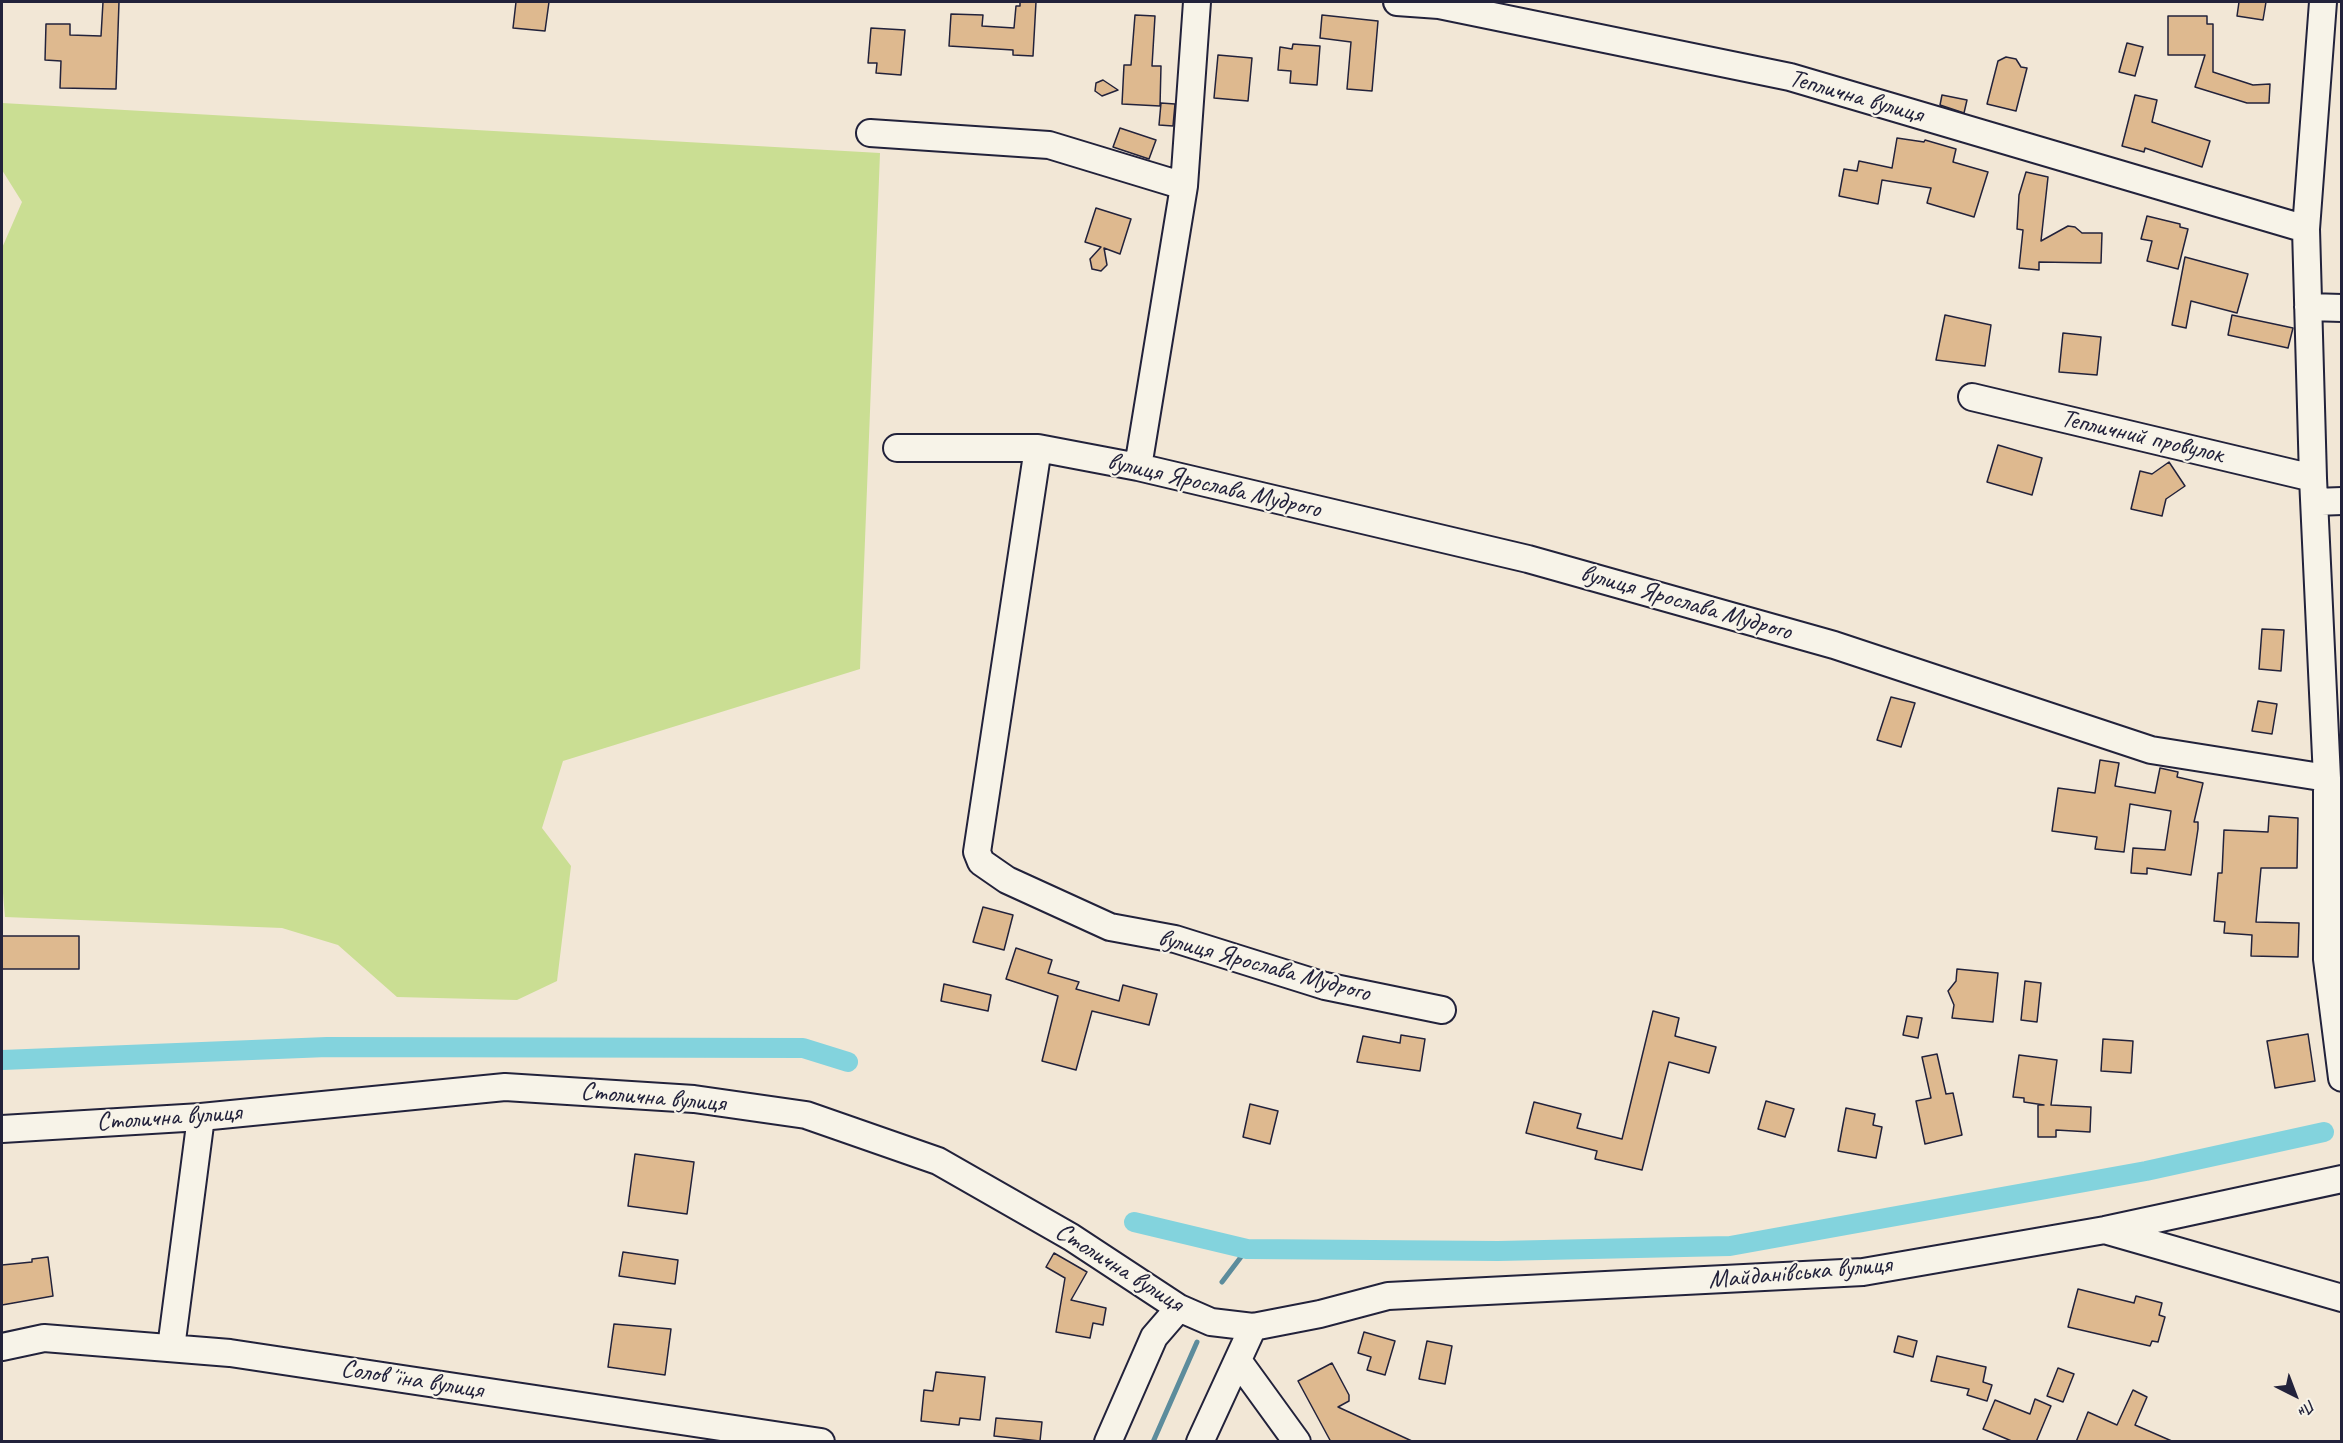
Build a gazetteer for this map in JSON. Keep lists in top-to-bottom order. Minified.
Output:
{"streets":{"street":["Теплична вулиця","Тепличний провулок","вулиця Ярослава Мудрого","Столична вулиця","Майданівська вулиця","Соловʼїна вулиця"]},"crossings":[["Столична вулиця","Майданівська вулиця"]],"north":"bottom right"}
